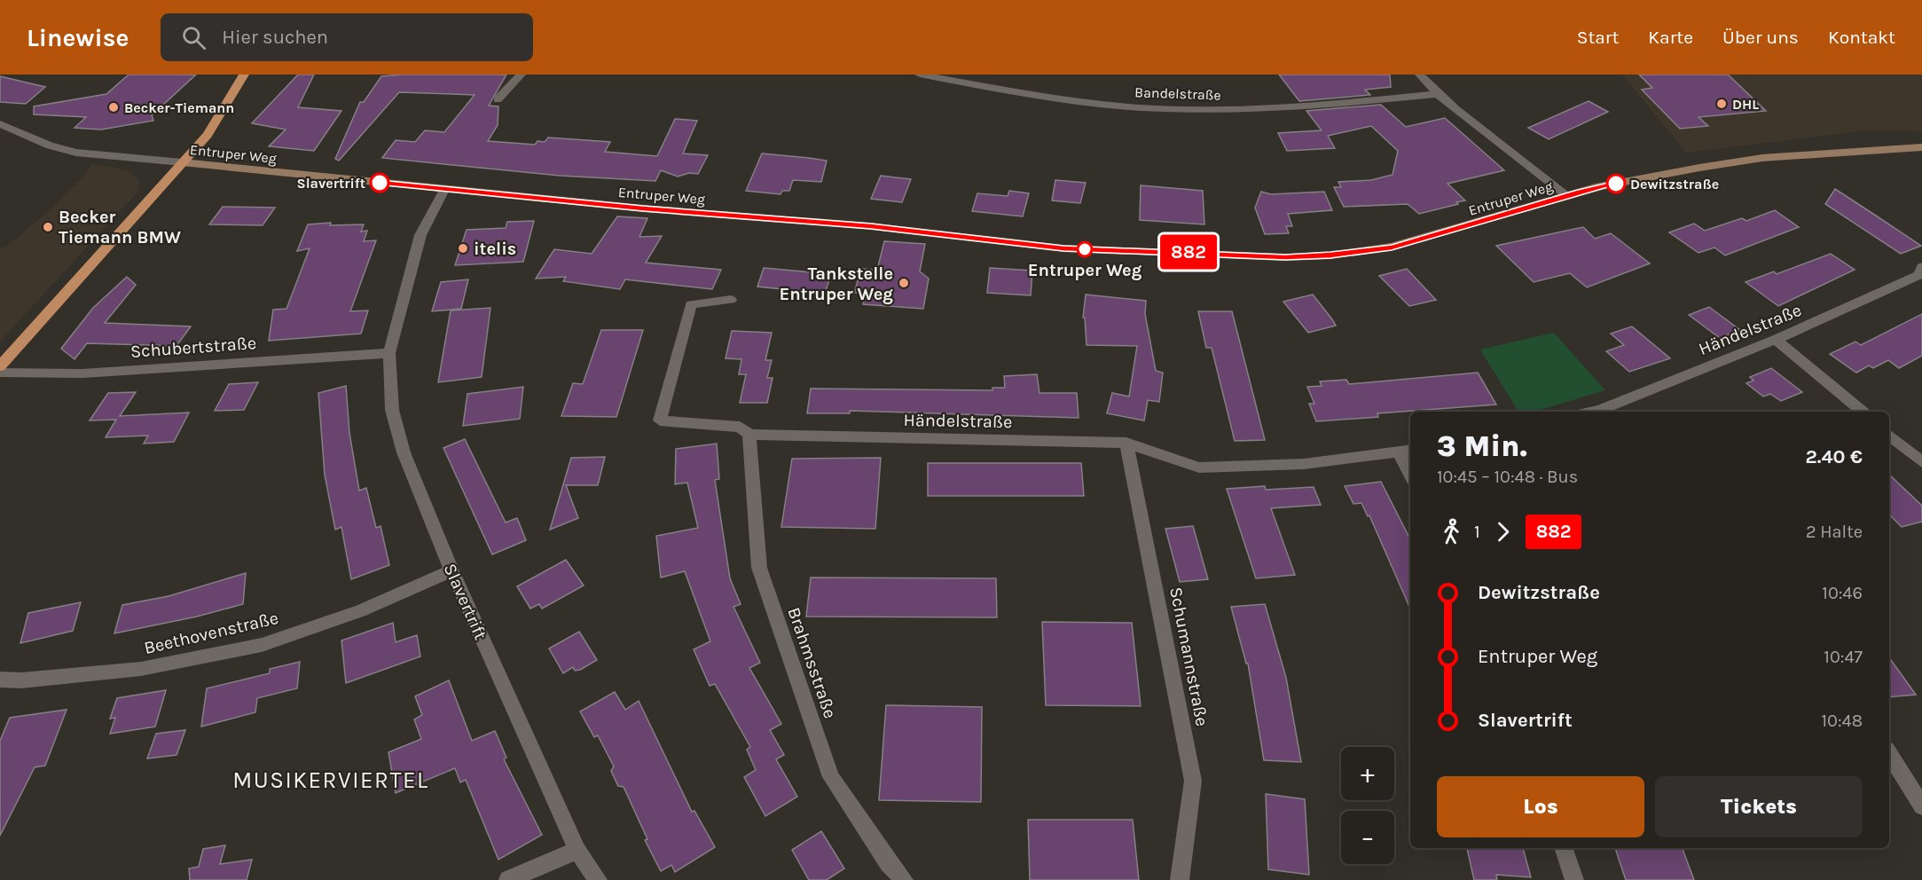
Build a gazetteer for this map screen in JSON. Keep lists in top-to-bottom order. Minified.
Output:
{"streets":{"main road":["Entruper Weg"],"street":["Bandelstraße","Händelstraße","Schubertstraße","Slavertrift","Beethovenstraße","Schumannstraße","Brahmsstraße"]},"crossings":[["Entruper Weg","Slavertrift"],["Händelstraße","Schumannstraße"],["Händelstraße","Brahmsstraße"],["Schubertstraße","Slavertrift"],["Slavertrift","Beethovenstraße"]],"districts":["MUSIKERVIERTEL"],"places":["DHL","Becker-Tiemann","Slavertrift","Dewitzstraße","Becker Tiemann BMW","itelis","Entruper Weg","Tankstelle Entruper Weg"],"lines":["bus line 882"],"page":{"header":"Linewise","search":"Hier suchen","nav":["Start","Karte","Über uns","Kontakt"],"on_map":"882","heading":["3 Min.","10:45 – 10:48 · Bus","2.40 €"],"legs":["1","882","2 Halte"],"list":[{"name":"Dewitzstraße","value":"10:46"},{"name":"Entruper Weg","value":"10:47"},{"name":"Slavertrift","value":"10:48"}],"map_buttons":["+","−"],"buttons":["Los","Tickets"]}}
